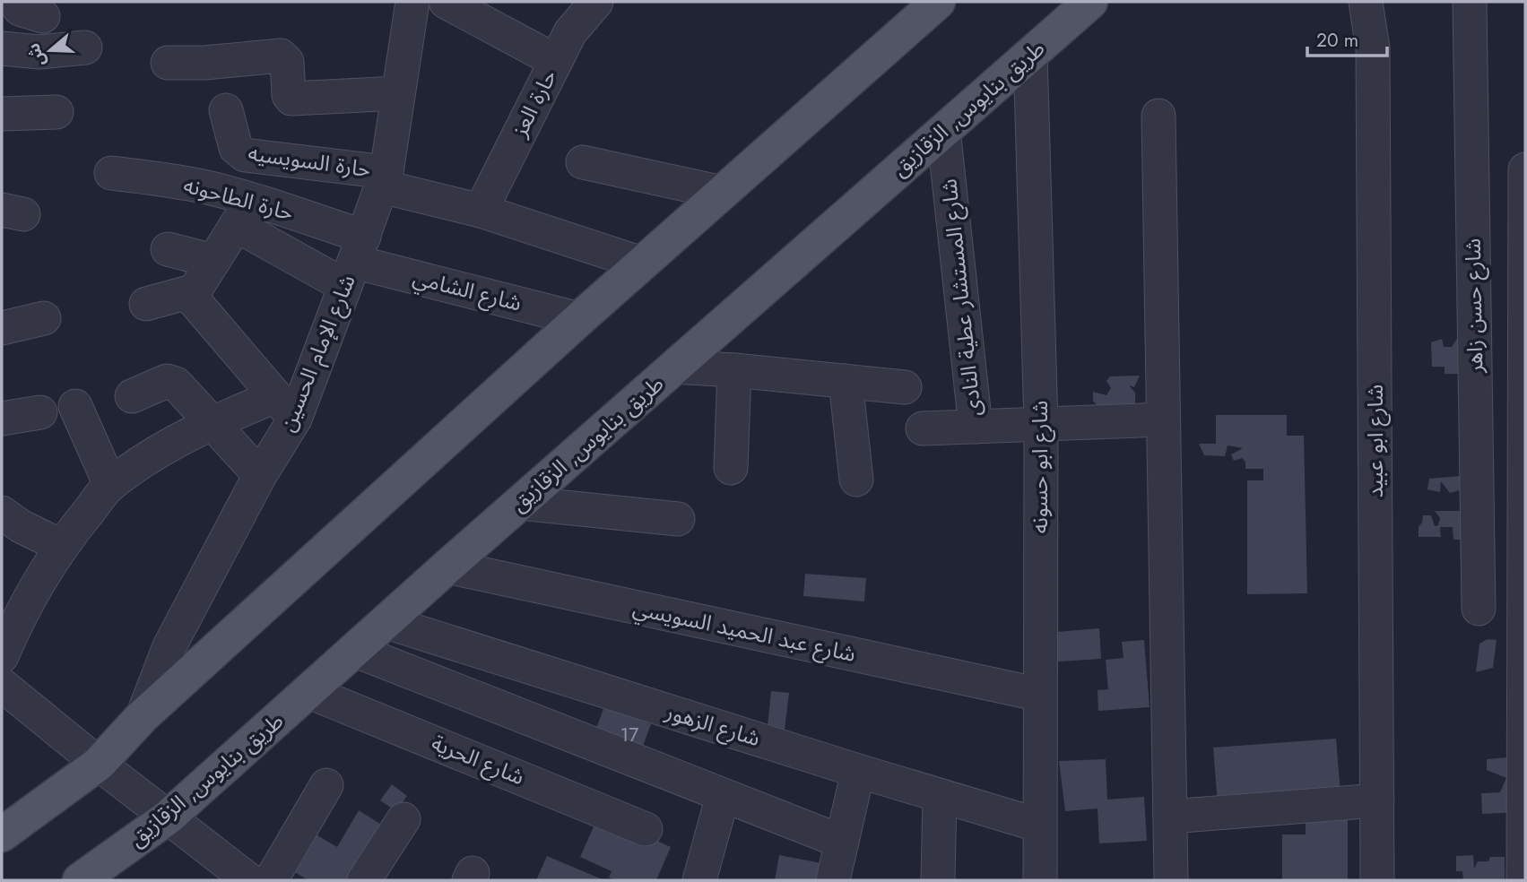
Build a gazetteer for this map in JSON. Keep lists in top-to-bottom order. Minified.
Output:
{"streets":{"main road":["طريق بنايوس, الزقازيق"],"street":["حارة العز","حارة السويسيه","حارة الطاحونه","شارع الشامي","شارع المستشار عطية النادى","شارع حسن زاهر","شارع الإمام الحسين","شارع ابو عبيد","شارع ابو حسونه","شارع عبد الحميد السويسي","شارع الزهور","شارع الحرية"]},"crossings":[["حارة العز","حارة السويسيه"],["طريق بنايوس, الزقازيق","شارع المستشار عطية النادى"],["طريق بنايوس, الزقازيق","شارع ابو حسونه"],["طريق بنايوس, الزقازيق","شارع عبد الحميد السويسي"],["طريق بنايوس, الزقازيق","شارع الزهور"],["طريق بنايوس, الزقازيق","شارع الحرية"],["حارة السويسيه","شارع الإمام الحسين"],["حارة الطاحونه","شارع الشامي"],["حارة الطاحونه","شارع الإمام الحسين"],["شارع الشامي","شارع الإمام الحسين"],["شارع ابو حسونه","شارع عبد الحميد السويسي"],["شارع ابو حسونه","شارع الزهور"]],"house_numbers":["17"],"scale_bar":"20 m","north":"left"}
